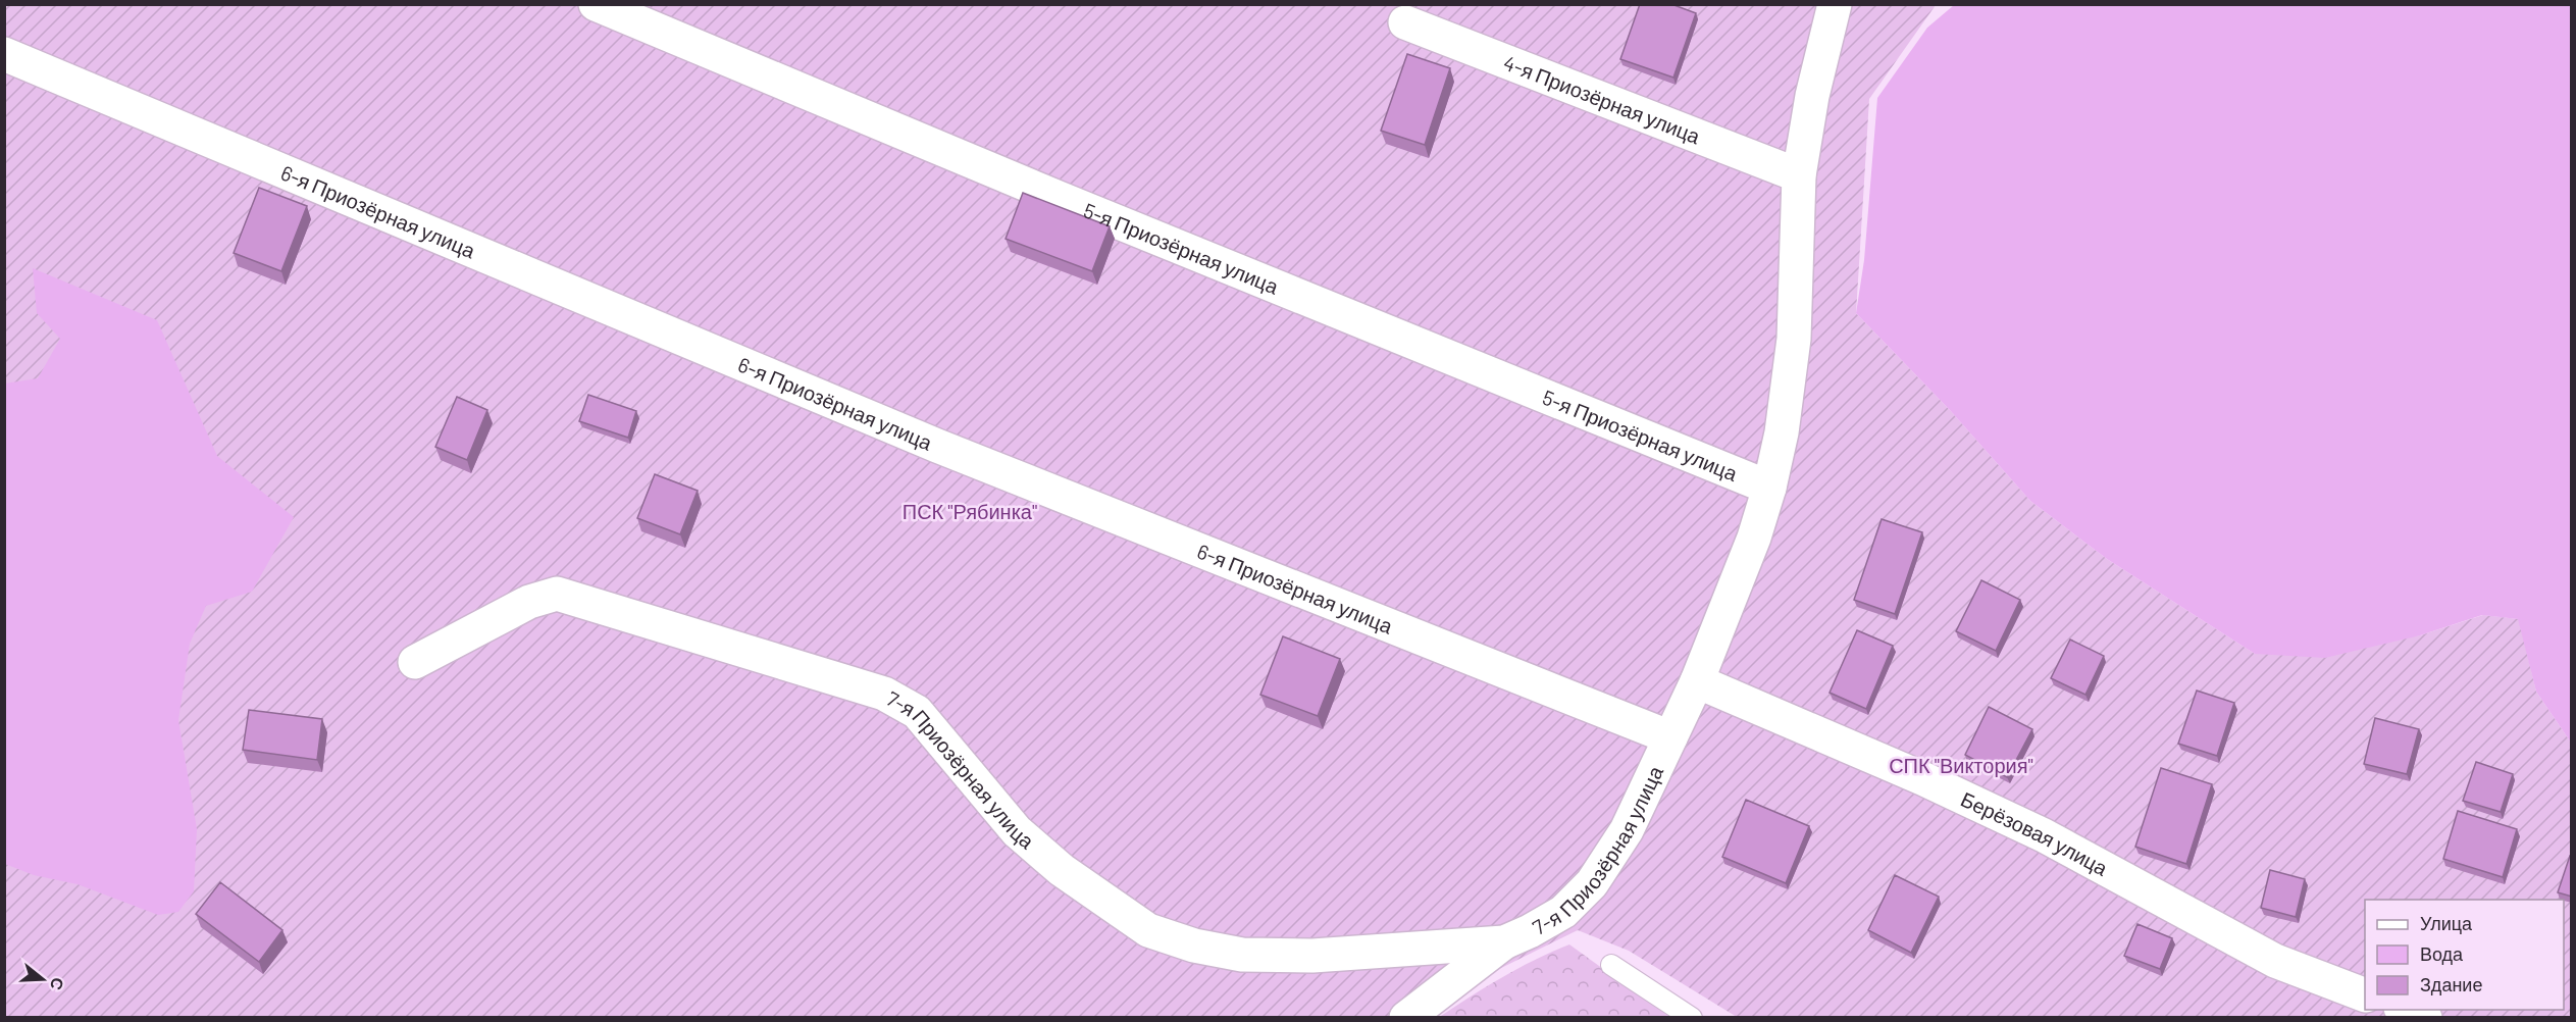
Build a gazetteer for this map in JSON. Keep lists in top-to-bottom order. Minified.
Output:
{"streets":{"street":["4-я Приозёрная улица","6-я Приозёрная улица","5-я Приозёрная улица","7-я Приозёрная улица","Берёзовая улица"]},"crossings":[["4-я Приозёрная улица","7-я Приозёрная улица"],["6-я Приозёрная улица","7-я Приозёрная улица"],["5-я Приозёрная улица","7-я Приозёрная улица"],["7-я Приозёрная улица","Берёзовая улица"]],"parks":["ПСК \"Рябинка\"","СПК \"Виктория\""],"legend":["Улица","Вода","Здание"],"north":"right"}
